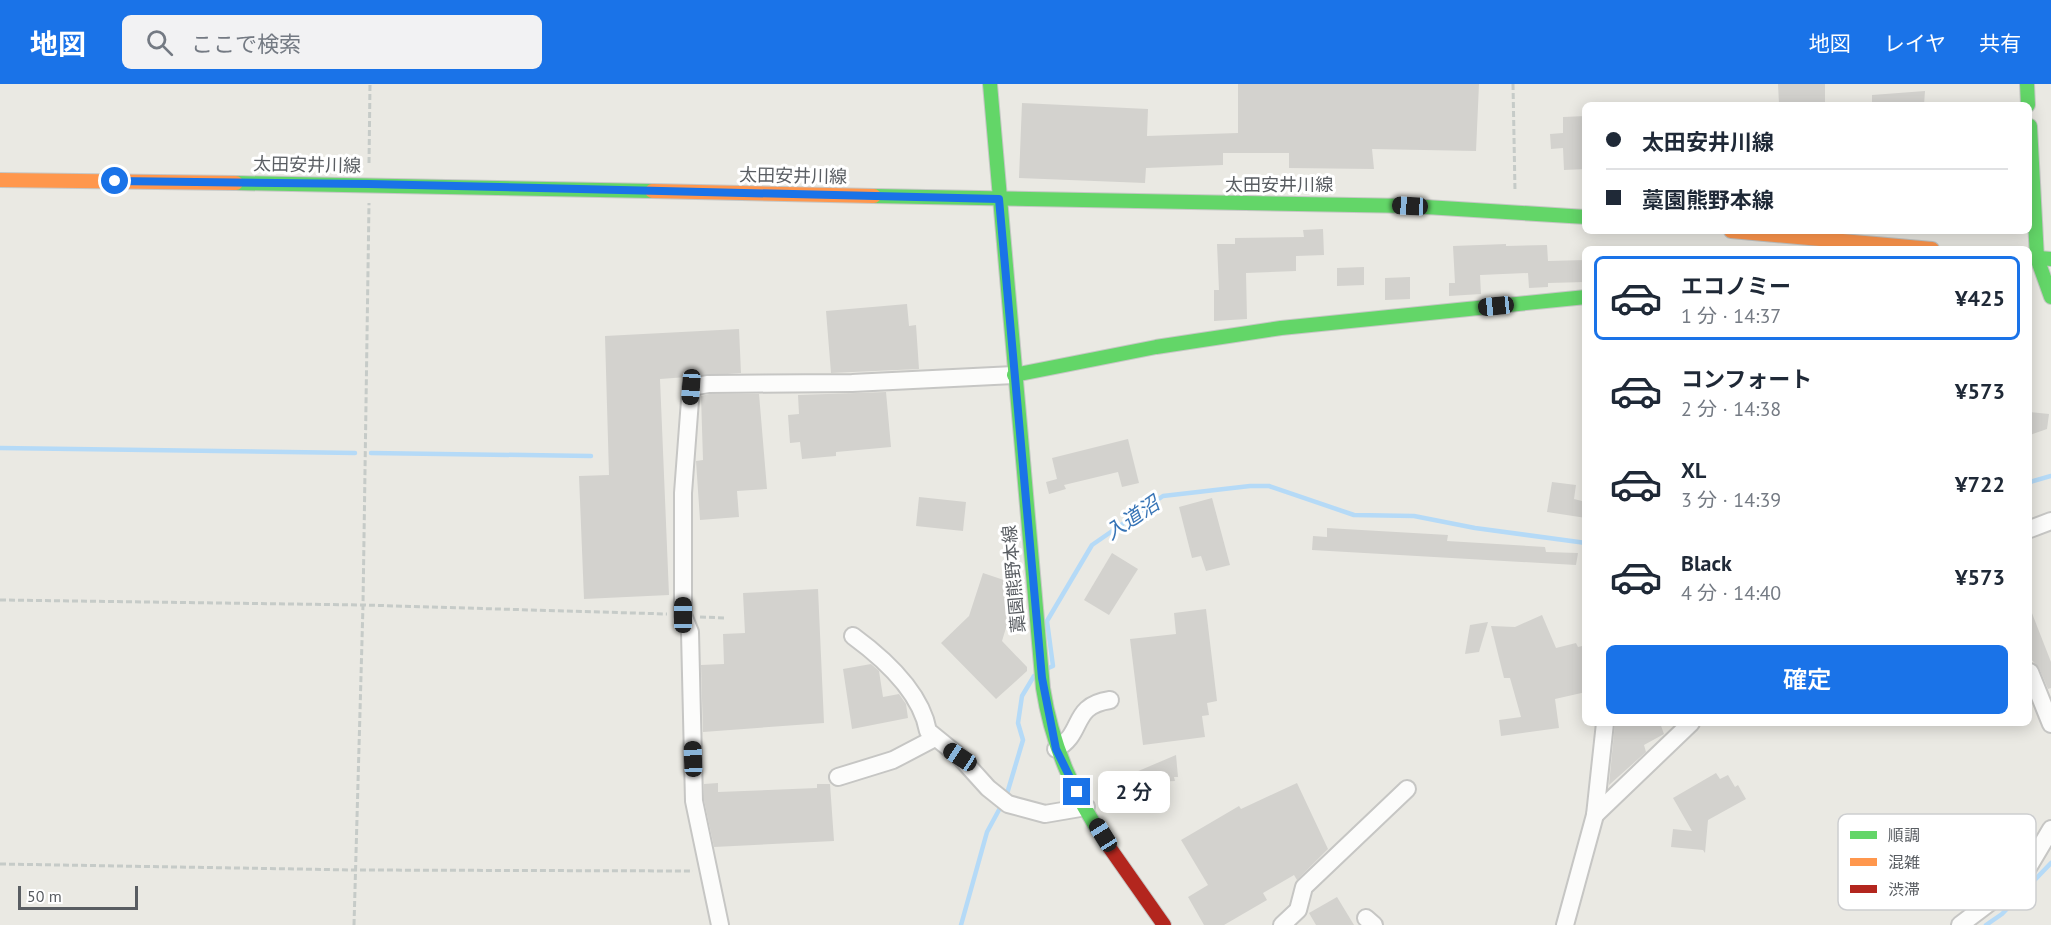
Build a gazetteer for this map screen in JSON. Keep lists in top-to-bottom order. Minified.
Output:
{"streets":{"main road":["太田安井川線","藁園熊野本線"]},"crossings":[["太田安井川線","藁園熊野本線"]],"water":["入道沼"],"legend":["順調","混雑","渋滞"],"scale_bar":"50 m","page":{"header":"地図","search":"ここで検索","nav":["地図","レイヤ","共有"],"banner":["太田安井川線","藁園熊野本線"],"list":[{"name":"エコノミー","note":"1 分 · 14:37","value":"¥425"},{"name":"コンフォート","note":"2 分 · 14:38","value":"¥573"},{"name":"XL","note":"3 分 · 14:39","value":"¥722"},{"name":"Black","note":"4 分 · 14:40","value":"¥573"}],"buttons":"確定","bubble":"2 分","scale":"50 m"}}
